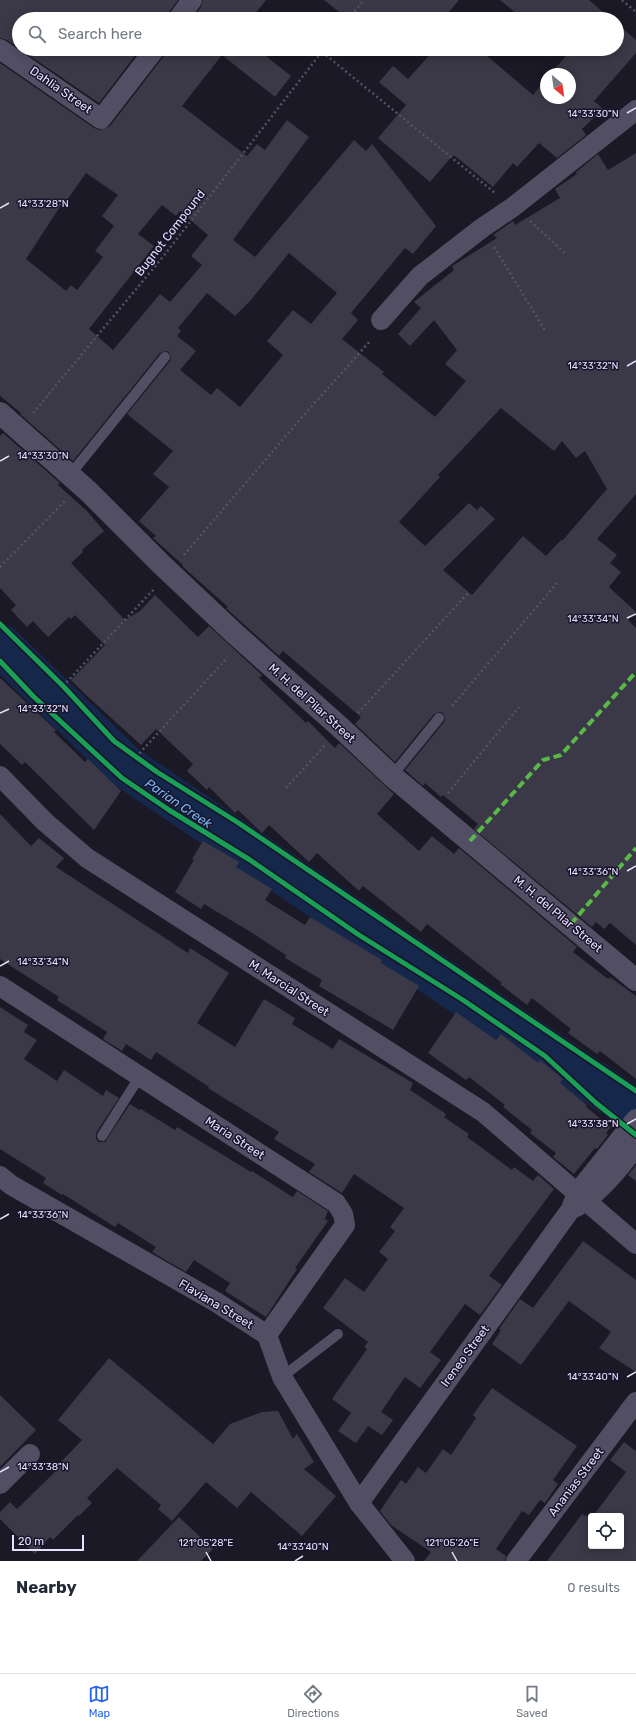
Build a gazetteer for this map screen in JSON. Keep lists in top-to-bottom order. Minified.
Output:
{"streets":{"street":["Dahlia Street","M. H. del Pilar Street","M. Marcial Street","Maria Street","Flaviana Street","Ireneo Street","Ananias Street"],"path":["Bugnot Compound"]},"crossings":[["M. Marcial Street","Ireneo Street"],["Maria Street","Flaviana Street"],["Flaviana Street","Ireneo Street"]],"water":["Parian Creek"],"scale_bar":"20 m","north":"bottom right","page":{"search":"Search here","scale":"20 m","heading":["Nearby","0 results"],"nav":["Map","Directions","Saved"]},"coordinates":["14°33'30\"N","14°33'28\"N","14°33'32\"N","14°33'34\"N","14°33'36\"N","14°33'38\"N","14°33'40\"N","121°05'28\"E","121°05'26\"E"]}
